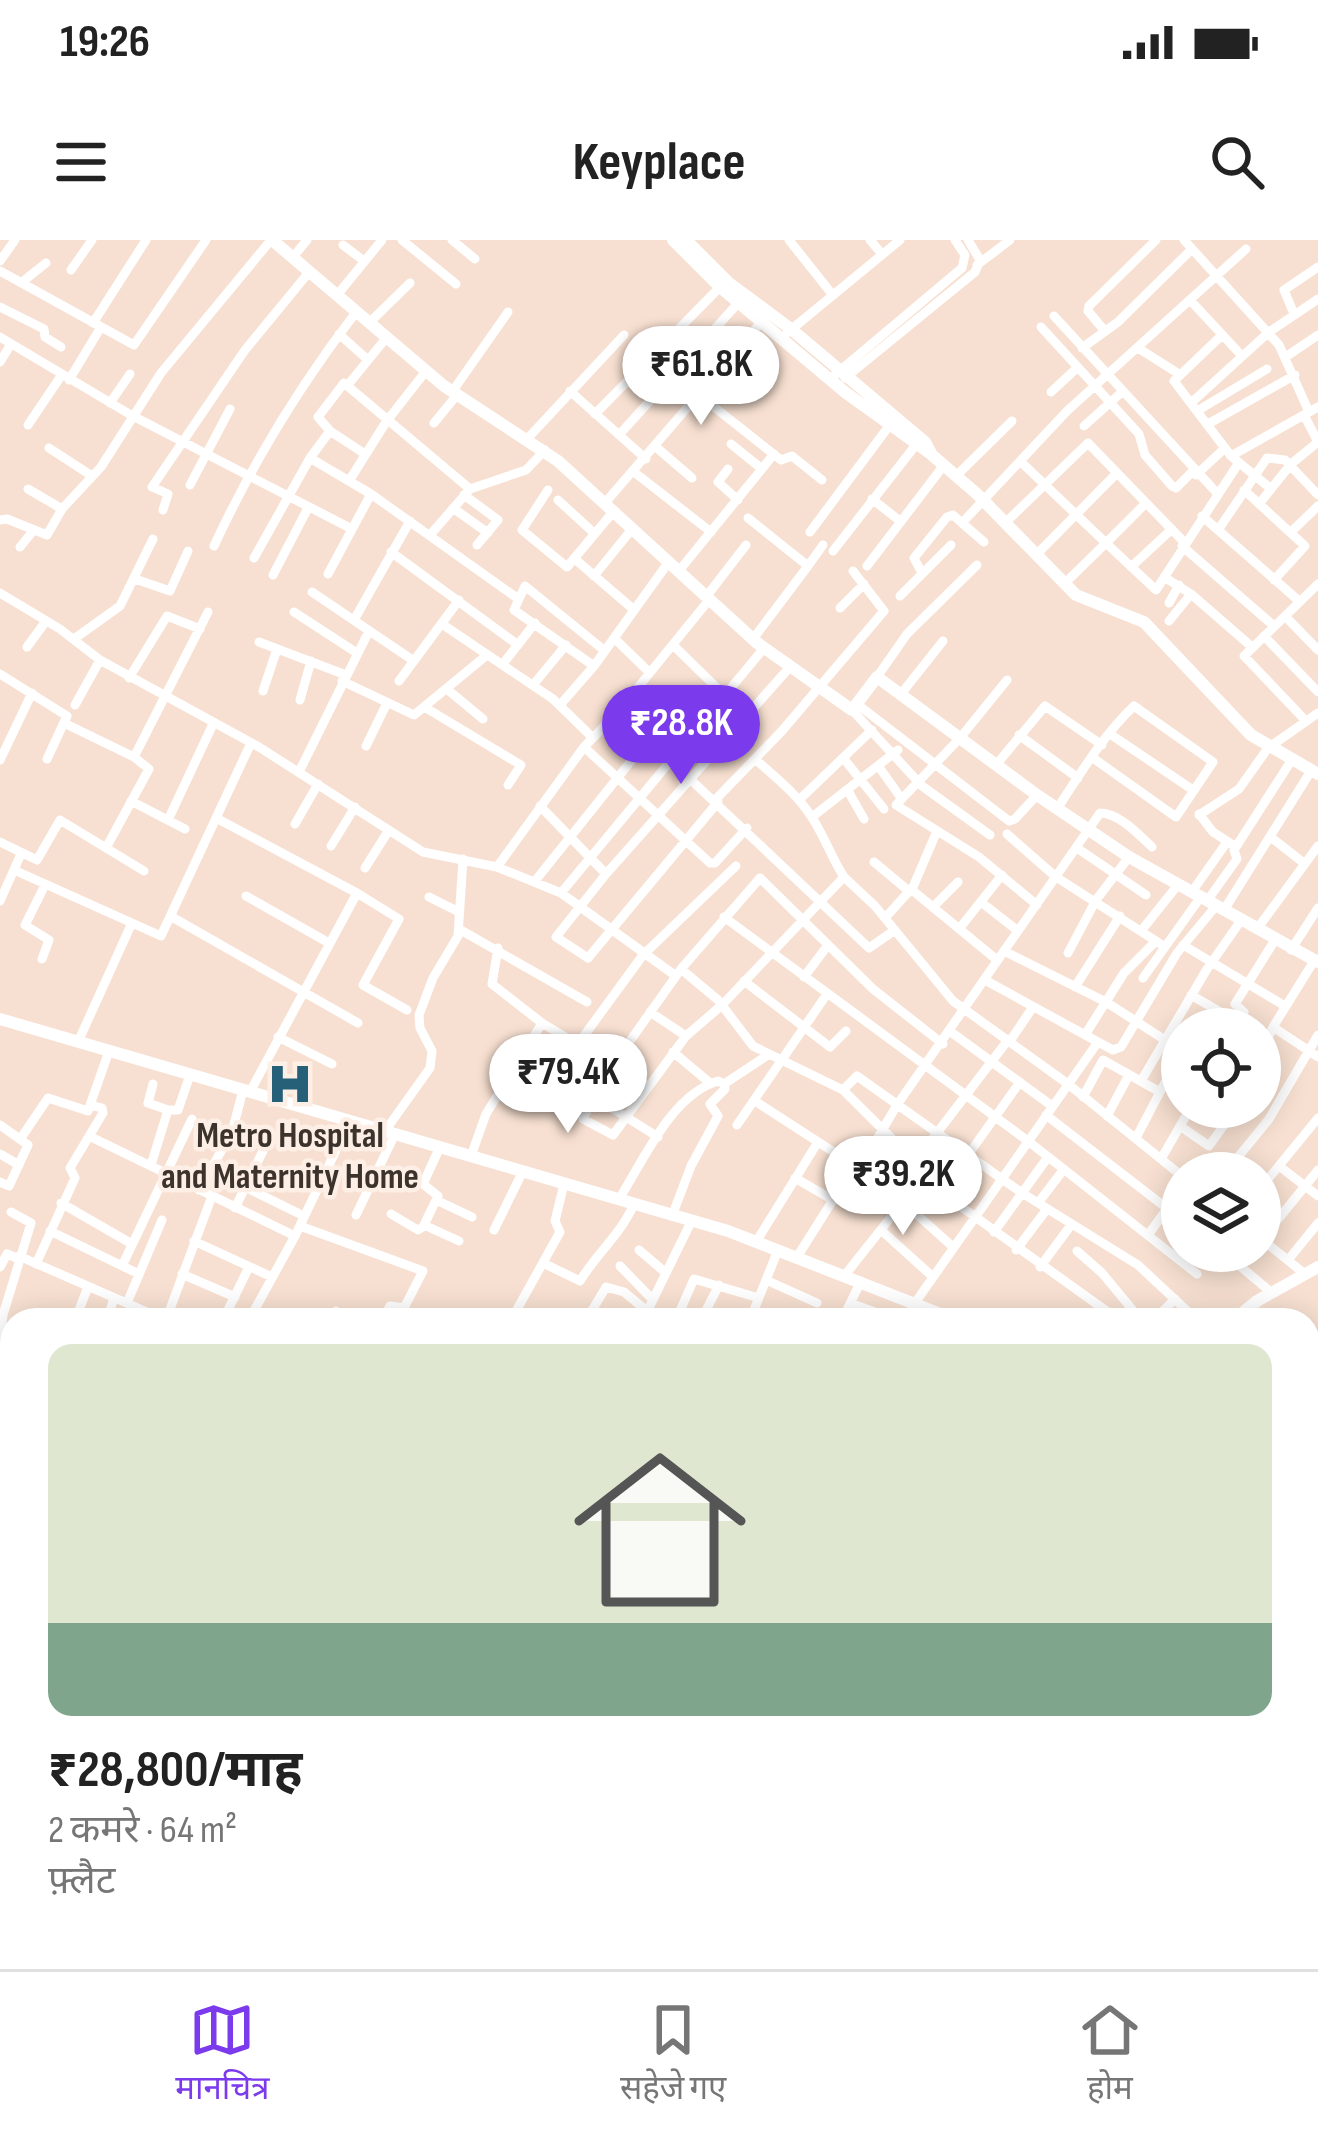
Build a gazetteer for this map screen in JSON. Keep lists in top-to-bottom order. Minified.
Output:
{"places":{"hospital":["Metro Hospital and Maternity Home"]},"page":{"status":"19:26","header":"Keyplace","price":["₹61.8K","₹28.8K","₹79.4K","₹39.2K"],"list":[{"name":"₹28,800/माह","note":"2 कमरे · 64 m² · फ़्लैट"}],"tabs":["मानचित्र","सहेजे गए","होम"]}}
